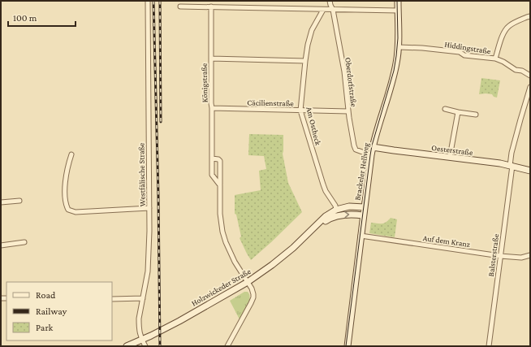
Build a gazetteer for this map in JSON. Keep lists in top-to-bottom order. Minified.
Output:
{"streets":{"main road":["Oesterstraße","Brackeler Hellweg","Holzwickeder Straße"],"street":["Hiddingstraße","Oberdorfstraße","Königstraße","Cäcilienstraße","Am Ostheck","Westfälische Straße","Auf dem Kranz","Balsterstraße"]},"crossings":[["Hiddingstraße","Brackeler Hellweg"],["Oberdorfstraße","Cäcilienstraße"],["Oberdorfstraße","Brackeler Hellweg"],["Königstraße","Cäcilienstraße"],["Cäcilienstraße","Am Ostheck"],["Am Ostheck","Holzwickeder Straße"],["Oesterstraße","Brackeler Hellweg"],["Oesterstraße","Balsterstraße"],["Brackeler Hellweg","Auf dem Kranz"],["Brackeler Hellweg","Holzwickeder Straße"],["Westfälische Straße","Holzwickeder Straße"],["Auf dem Kranz","Balsterstraße"]],"legend":["Road","Railway","Park"],"scale_bar":"100 m"}
